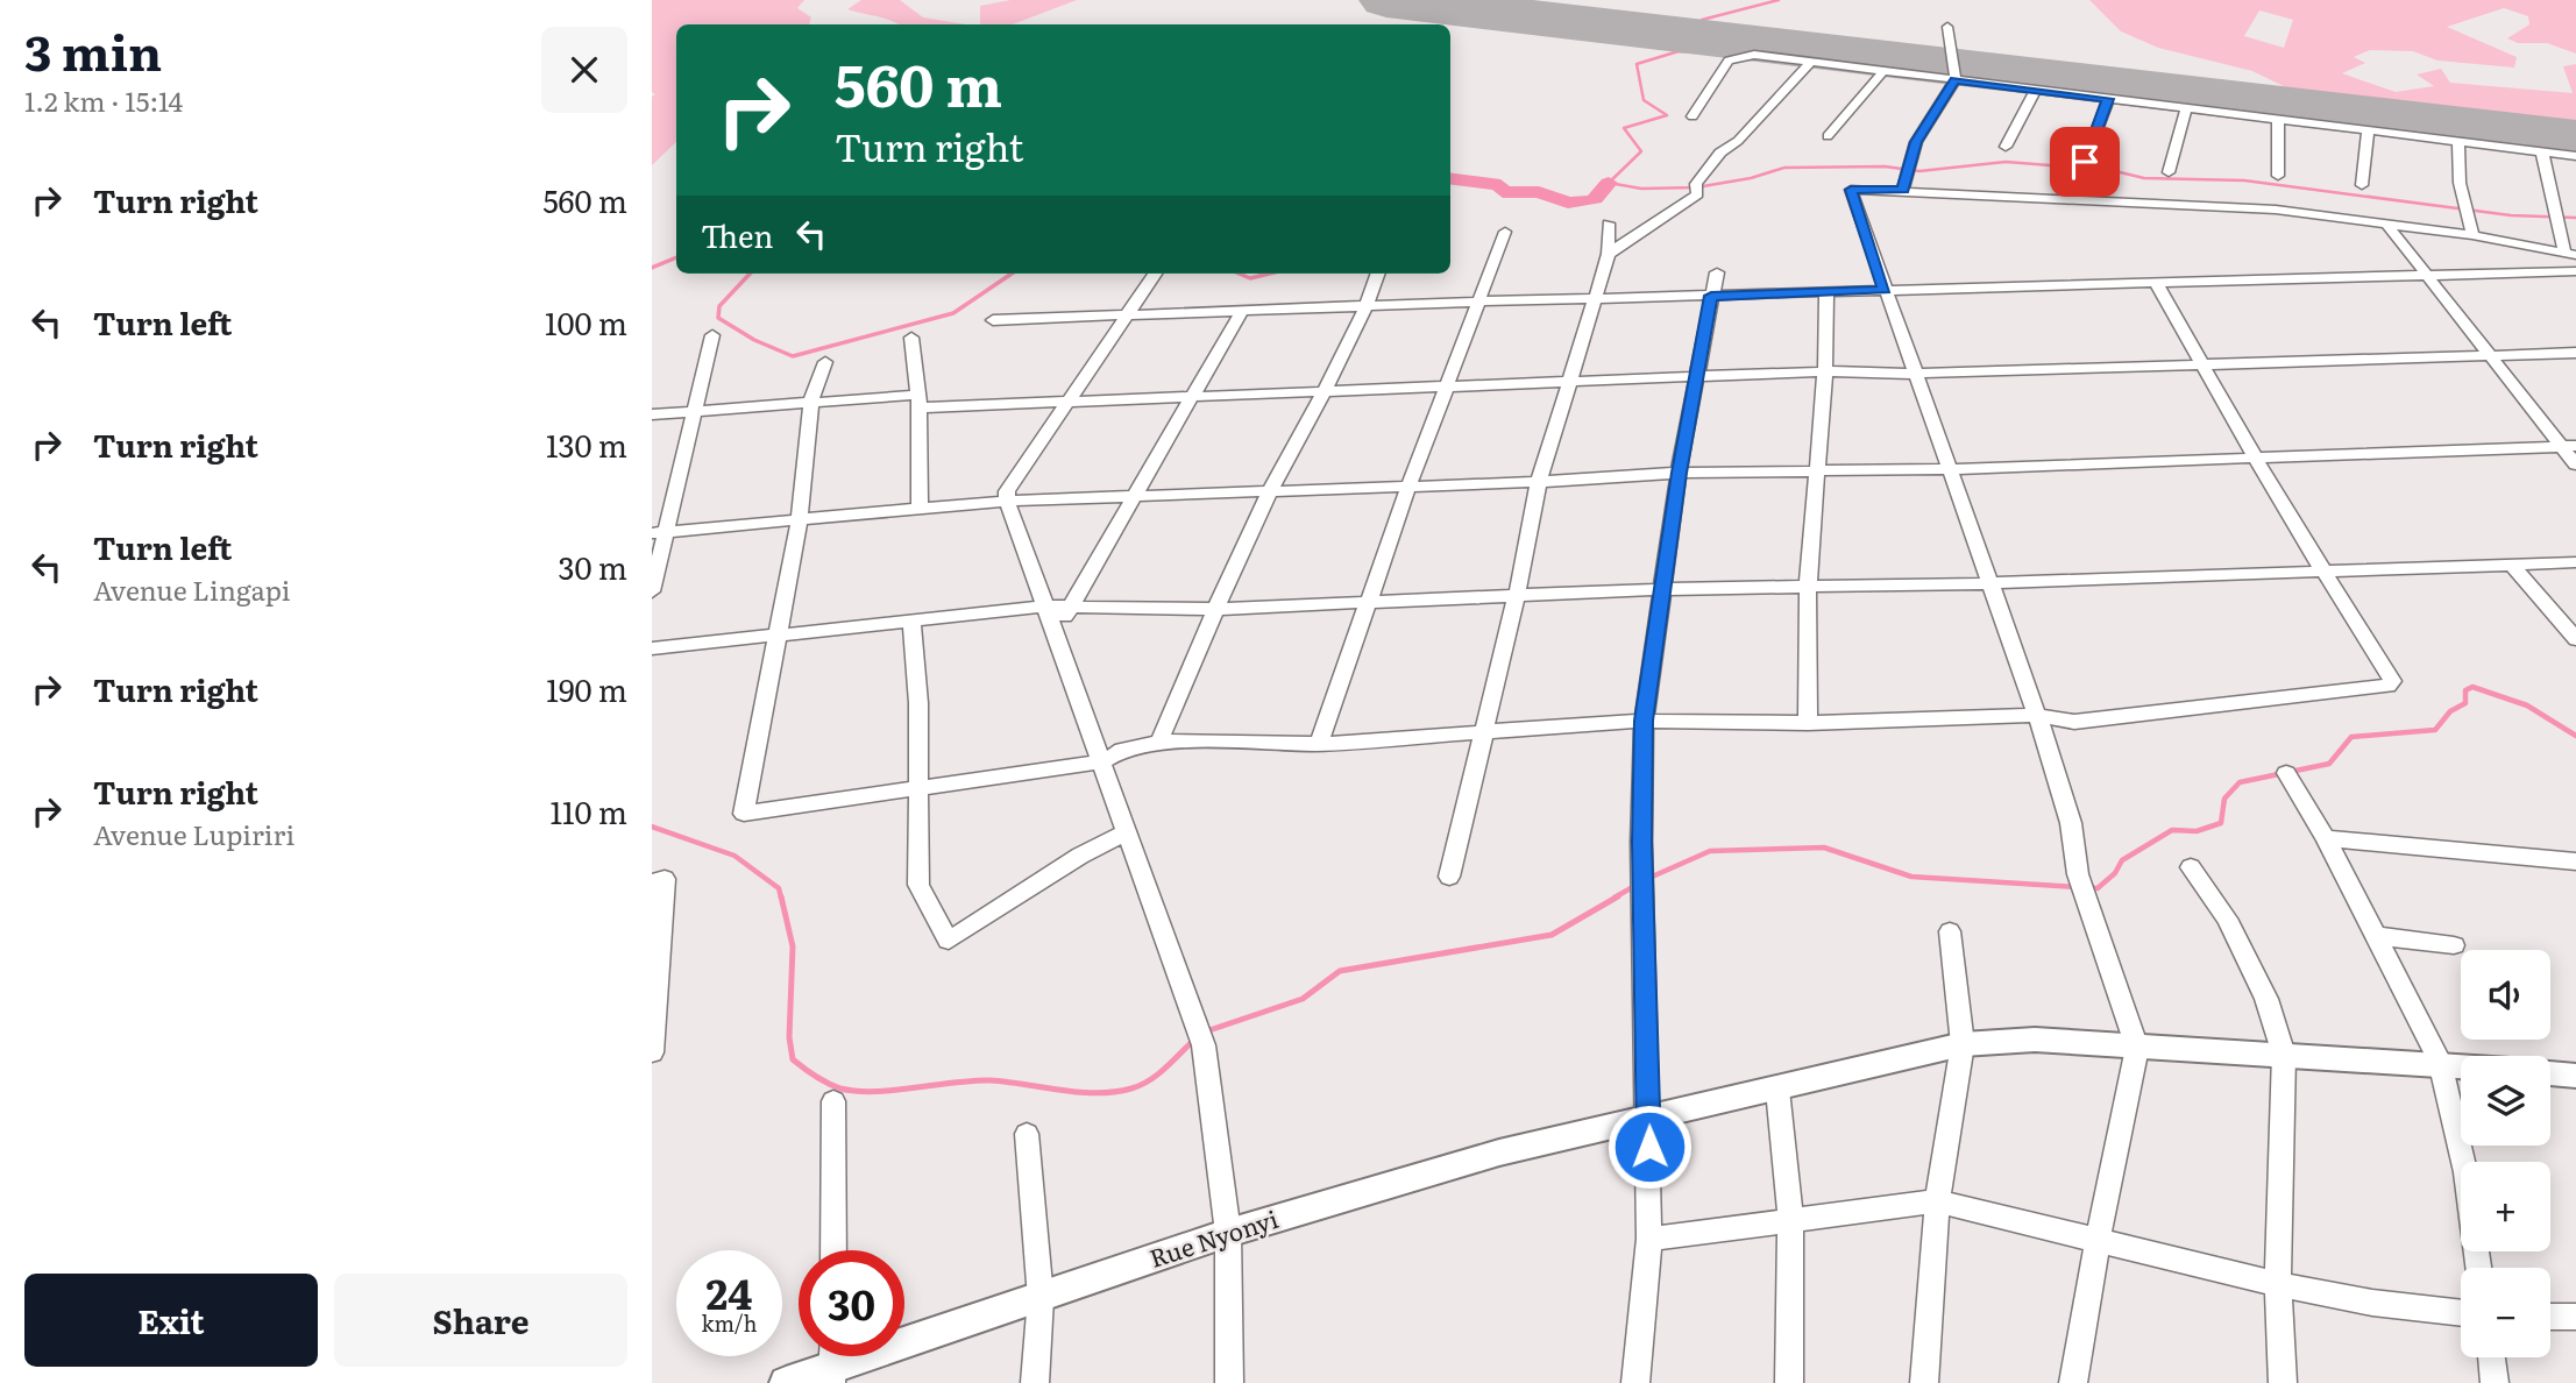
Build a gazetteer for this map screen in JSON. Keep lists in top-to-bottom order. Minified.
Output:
{"streets":{"street":["Rue Nyonyi"]},"page":{"heading":["3 min","1.2 km · 15:14"],"turn":["560 m","Turn right"],"list":[{"name":"Turn right","value":"560 m"},{"name":"Turn left","value":"100 m"},{"name":"Turn right","value":"130 m"},{"name":"Turn left","note":"Avenue Lingapi","value":"30 m"},{"name":"Turn right","value":"190 m"},{"name":"Turn right","note":"Avenue Lupiriri","value":"110 m"}],"then":"Then","map_buttons":["+","−"],"speed":"24 km/h","limit":"30","buttons":["Exit","Share"]}}
